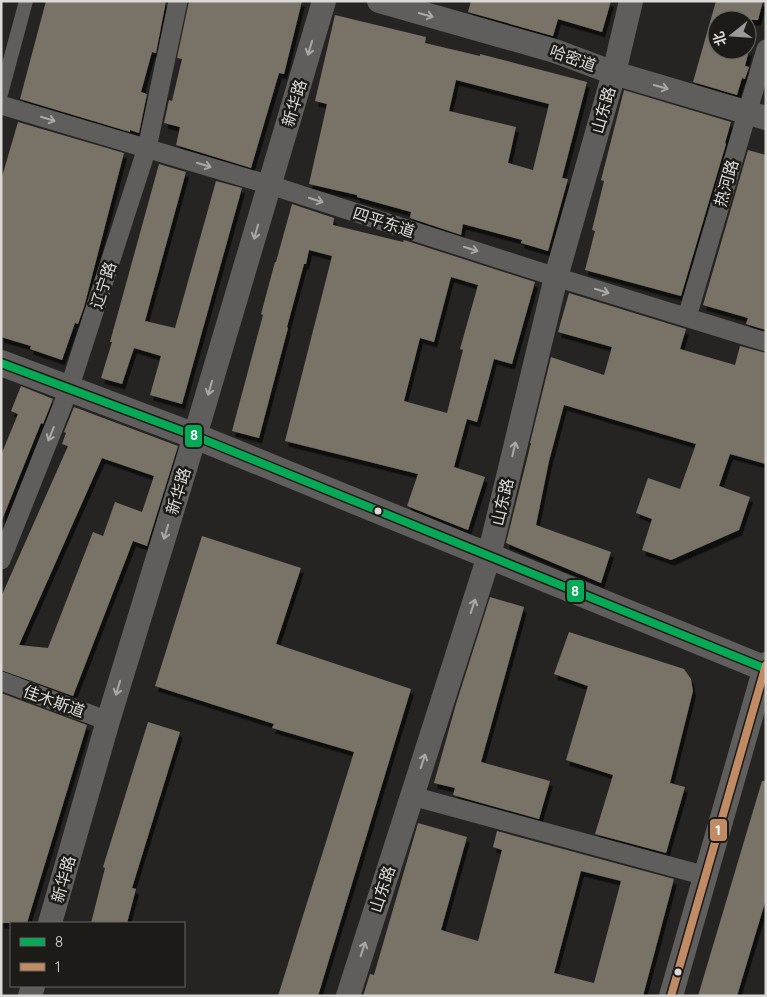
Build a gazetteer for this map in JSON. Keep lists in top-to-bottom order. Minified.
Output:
{"streets":{"street":["哈密道","新华路","山东路","热河路","四平东道","辽宁路","佳木斯道"]},"crossings":[["哈密道","山东路"],["哈密道","热河路"],["新华路","四平东道"],["新华路","佳木斯道"],["山东路","四平东道"],["热河路","四平东道"],["四平东道","辽宁路"]],"one_way":["哈密道","新华路","山东路","四平东道"],"lines":["transit line 8","transit line 1"],"legend":["8","1"],"north":"left"}
